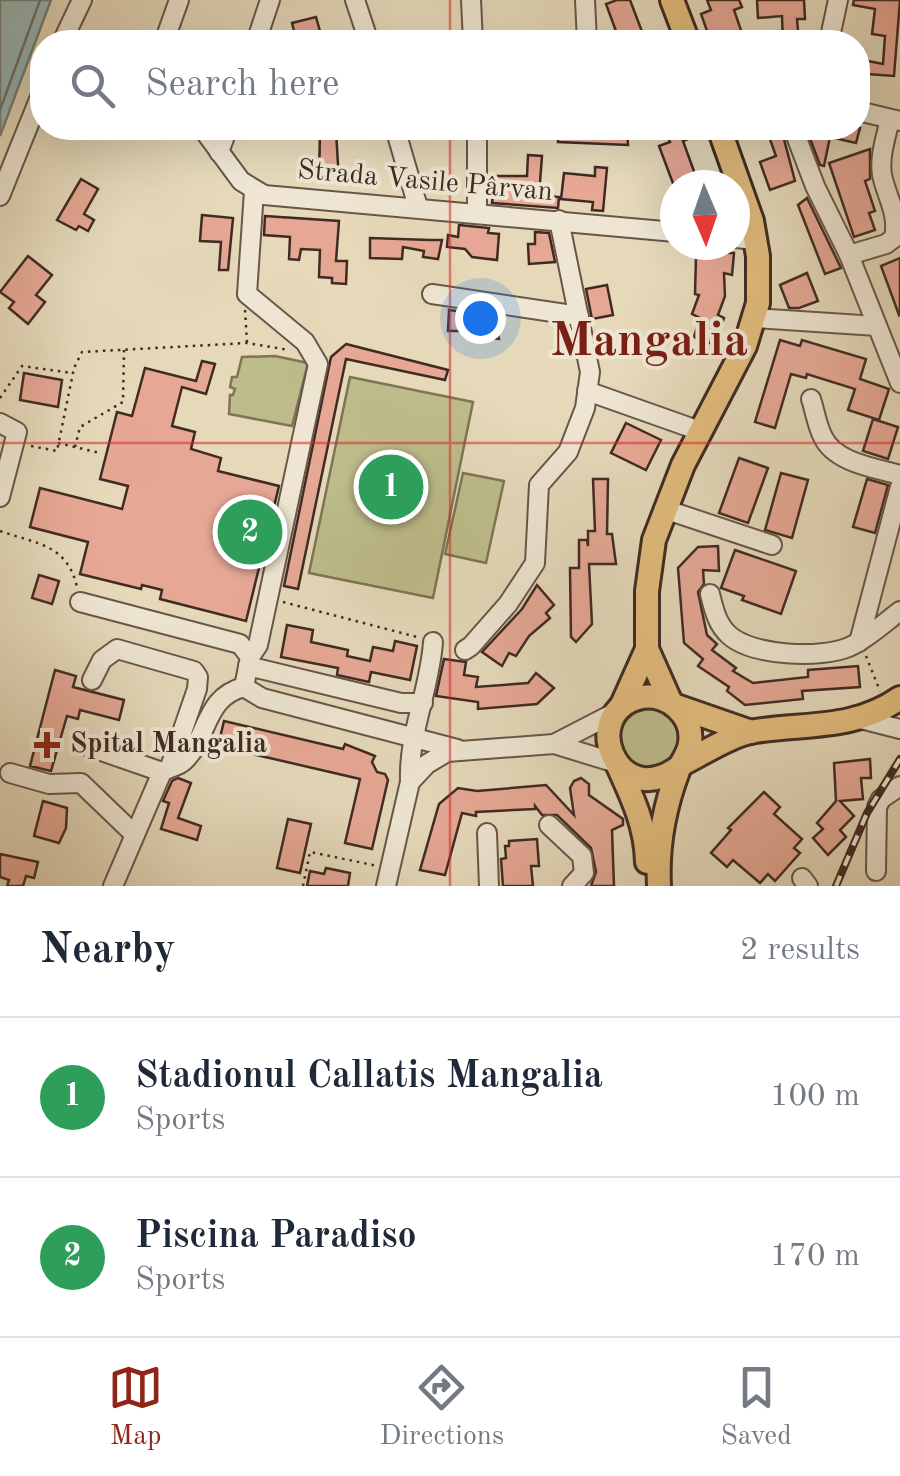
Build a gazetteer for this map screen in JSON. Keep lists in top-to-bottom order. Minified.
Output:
{"streets":{"street":["Strada Vasile Pârvan"]},"districts":["Mangalia"],"places":{"health":["Spital Mangalia"]},"north":"bottom","page":{"search":"Search here","pins":["1","2"],"heading":["Nearby","2 results"],"list":[{"mark":"1","name":"Stadionul Callatis Mangalia","note":"Sports","value":"100 m"},{"mark":"2","name":"Piscina Paradiso","note":"Sports","value":"170 m"}],"nav":["Map","Directions","Saved"]}}
